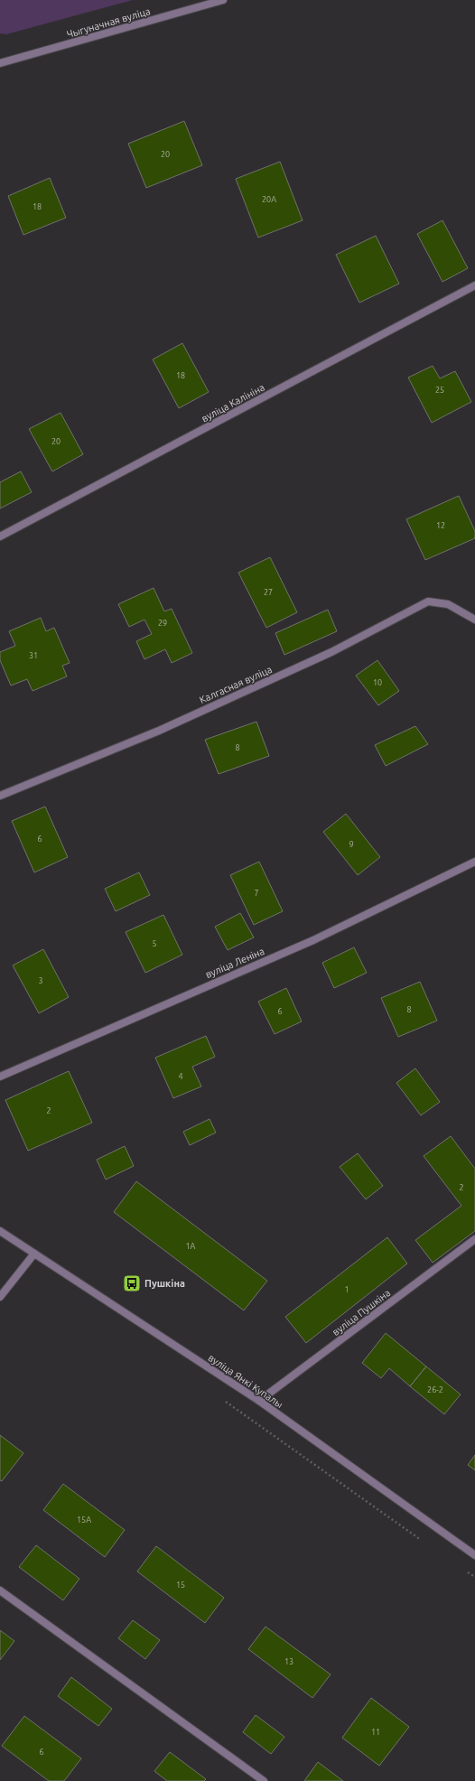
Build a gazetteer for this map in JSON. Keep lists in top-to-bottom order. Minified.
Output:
{"streets":{"street":["Чыгуначная вуліца","вуліца Калініна","Калгасная вуліца","вуліца Леніна","вуліца Пушкіна","вуліца Янкі Купалы"]},"crossings":[["вуліца Пушкіна","вуліца Янкі Купалы"]],"places":{"bus stop":["Пушкіна"]},"house_numbers":["20","20А","18","18","25","20","12","27","29","31","10","8","6","9","7","5","3","8","6","4","2","2","1А","1","26-2","15А","15","13","11","6"]}
